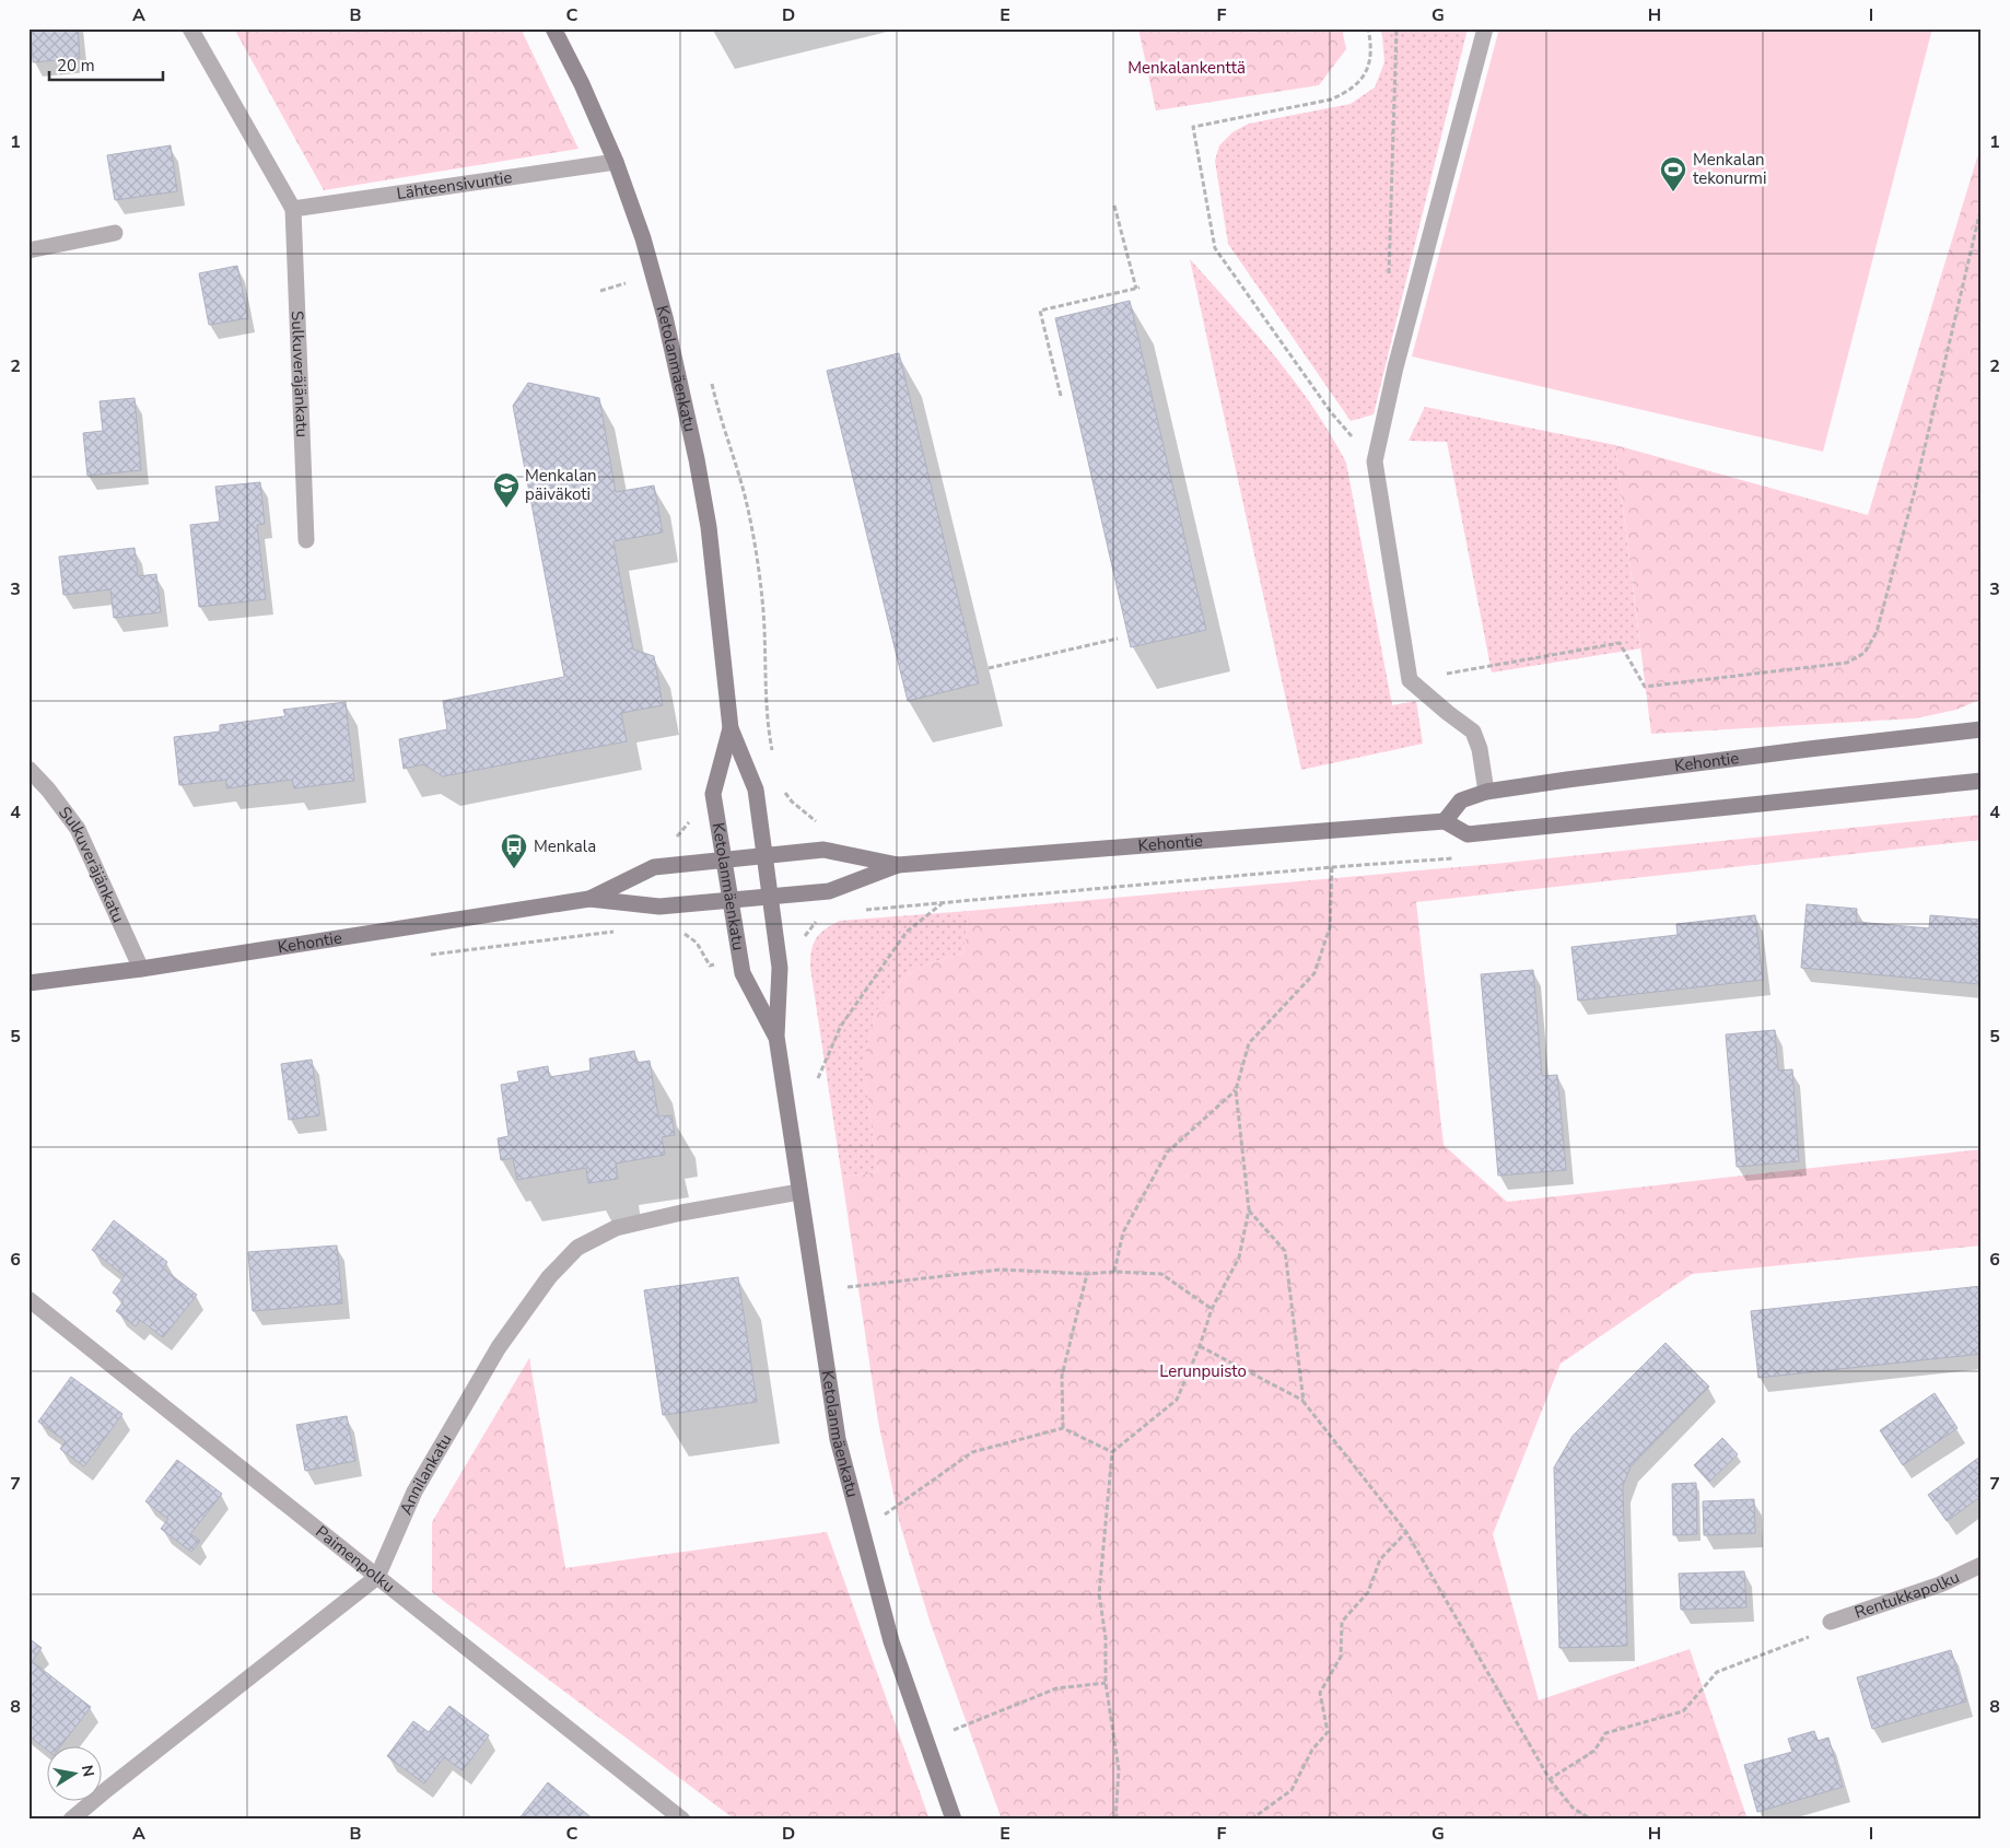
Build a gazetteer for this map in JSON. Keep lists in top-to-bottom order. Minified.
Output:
{"streets":{"main road":["Ketolanmäenkatu","Kehontie"],"street":["Lähteensivuntie","Sulkuveräjänkatu","Annilankatu","Paimenpolku","Rentukkapolku"]},"crossings":[["Lähteensivuntie","Ketolanmäenkatu"],["Lähteensivuntie","Sulkuveräjänkatu"],["Ketolanmäenkatu","Kehontie"],["Ketolanmäenkatu","Annilankatu"],["Sulkuveräjänkatu","Kehontie"],["Annilankatu","Paimenpolku"]],"parks":["Menkalankenttä","Lerunpuisto"],"places":{"sports":["Menkalan tekonurmi"],"school or university":["Menkalan päiväkoti"],"bus stop":["Menkala"]},"scale_bar":"20 m","north":"right","grid":{"columns":["A","B","C","D","E","F","G","H","I"],"rows":["1","2","3","4","5","6","7","8"]}}
